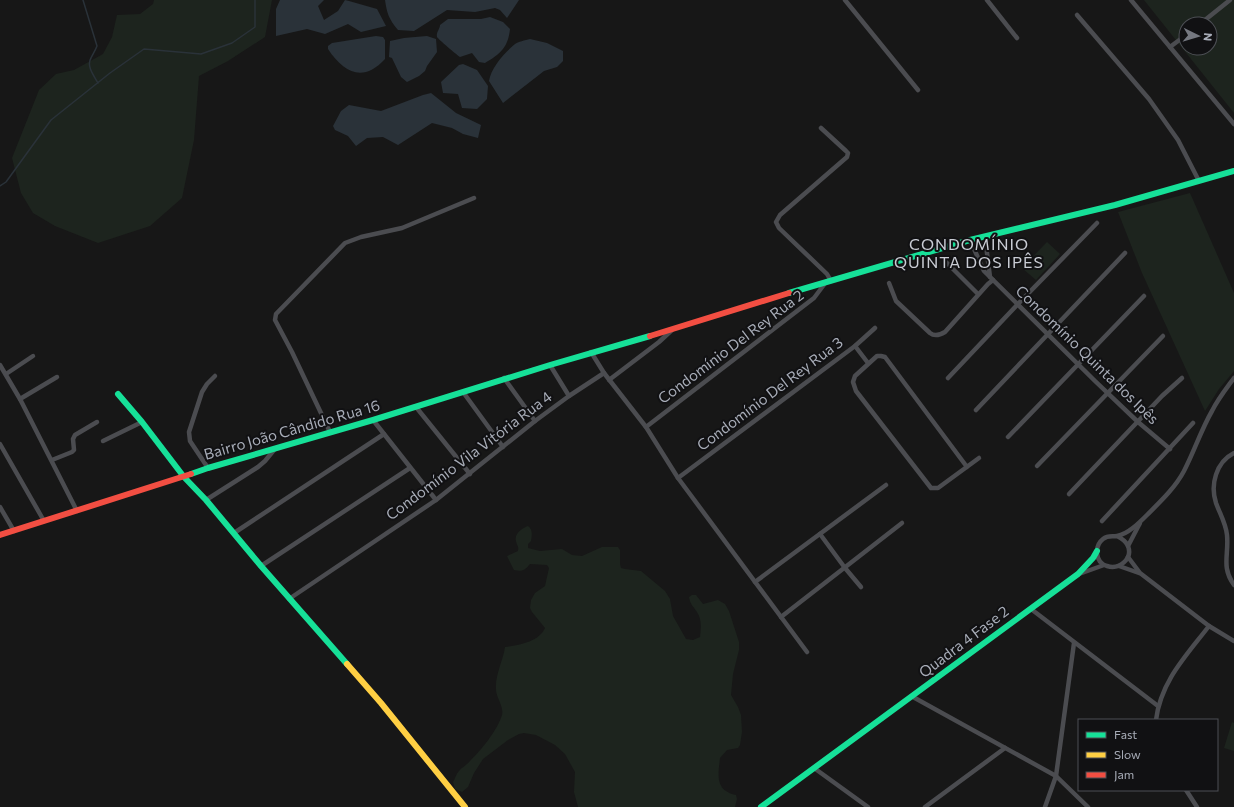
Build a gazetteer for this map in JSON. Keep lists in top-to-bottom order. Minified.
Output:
{"streets":{"street":["Condomínio Del Rey Rua 2","Condomínio Quinta dos Ipês","Condomínio Del Rey Rua 3","Bairro João Cândido Rua 16","Condomínio Vila Vitória Rua 4","Quadra 4 Fase 2"]},"crossings":[["Condomínio Del Rey Rua 2","Bairro João Cândido Rua 16"],["Condomínio Quinta dos Ipês","Bairro João Cândido Rua 16"]],"districts":["CONDOMÍNIO QUINTA DOS IPÊS"],"legend":["Fast","Slow","Jam"],"north":"right"}
